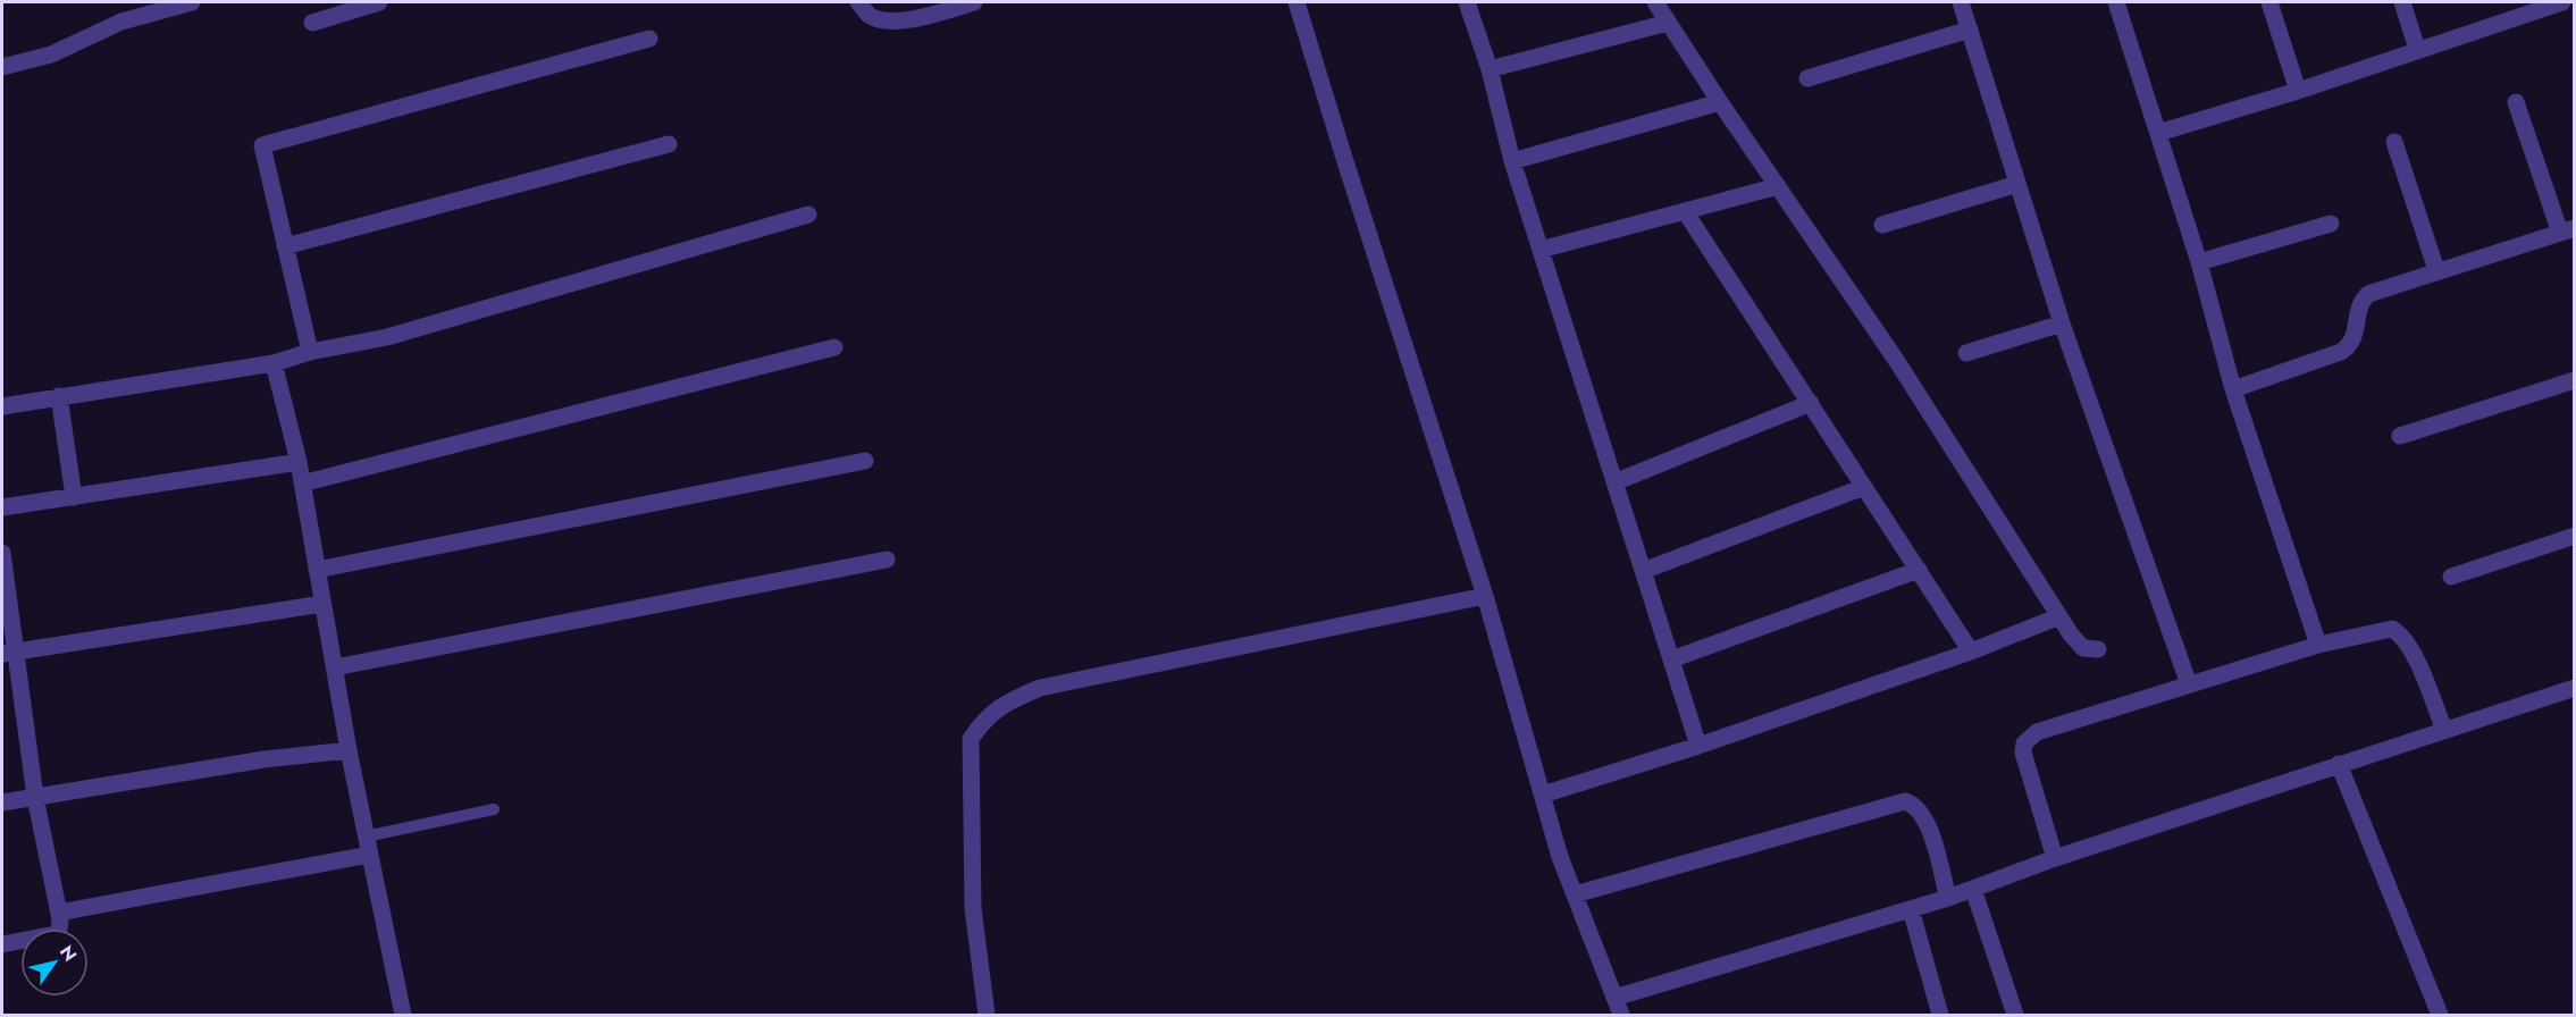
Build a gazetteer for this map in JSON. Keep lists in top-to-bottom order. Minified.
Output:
{"north":"top right"}
